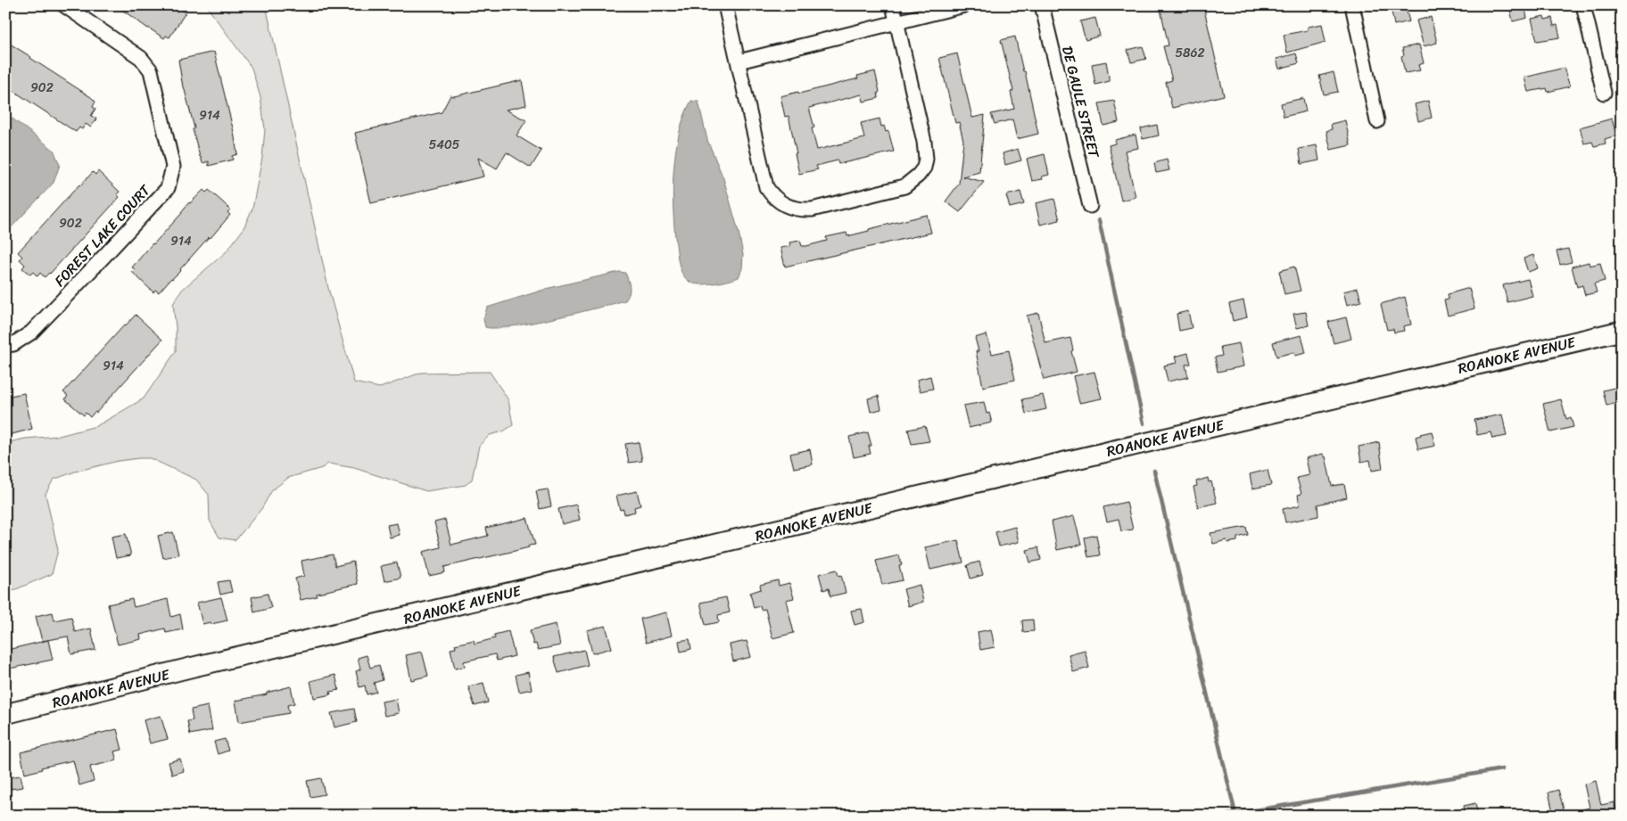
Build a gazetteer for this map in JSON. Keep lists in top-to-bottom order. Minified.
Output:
{"streets":{"street":["DE GAULE STREET","FOREST LAKE COURT","ROANOKE AVENUE"]},"house_numbers":["5862","902","914","5405","902","914","914"]}
